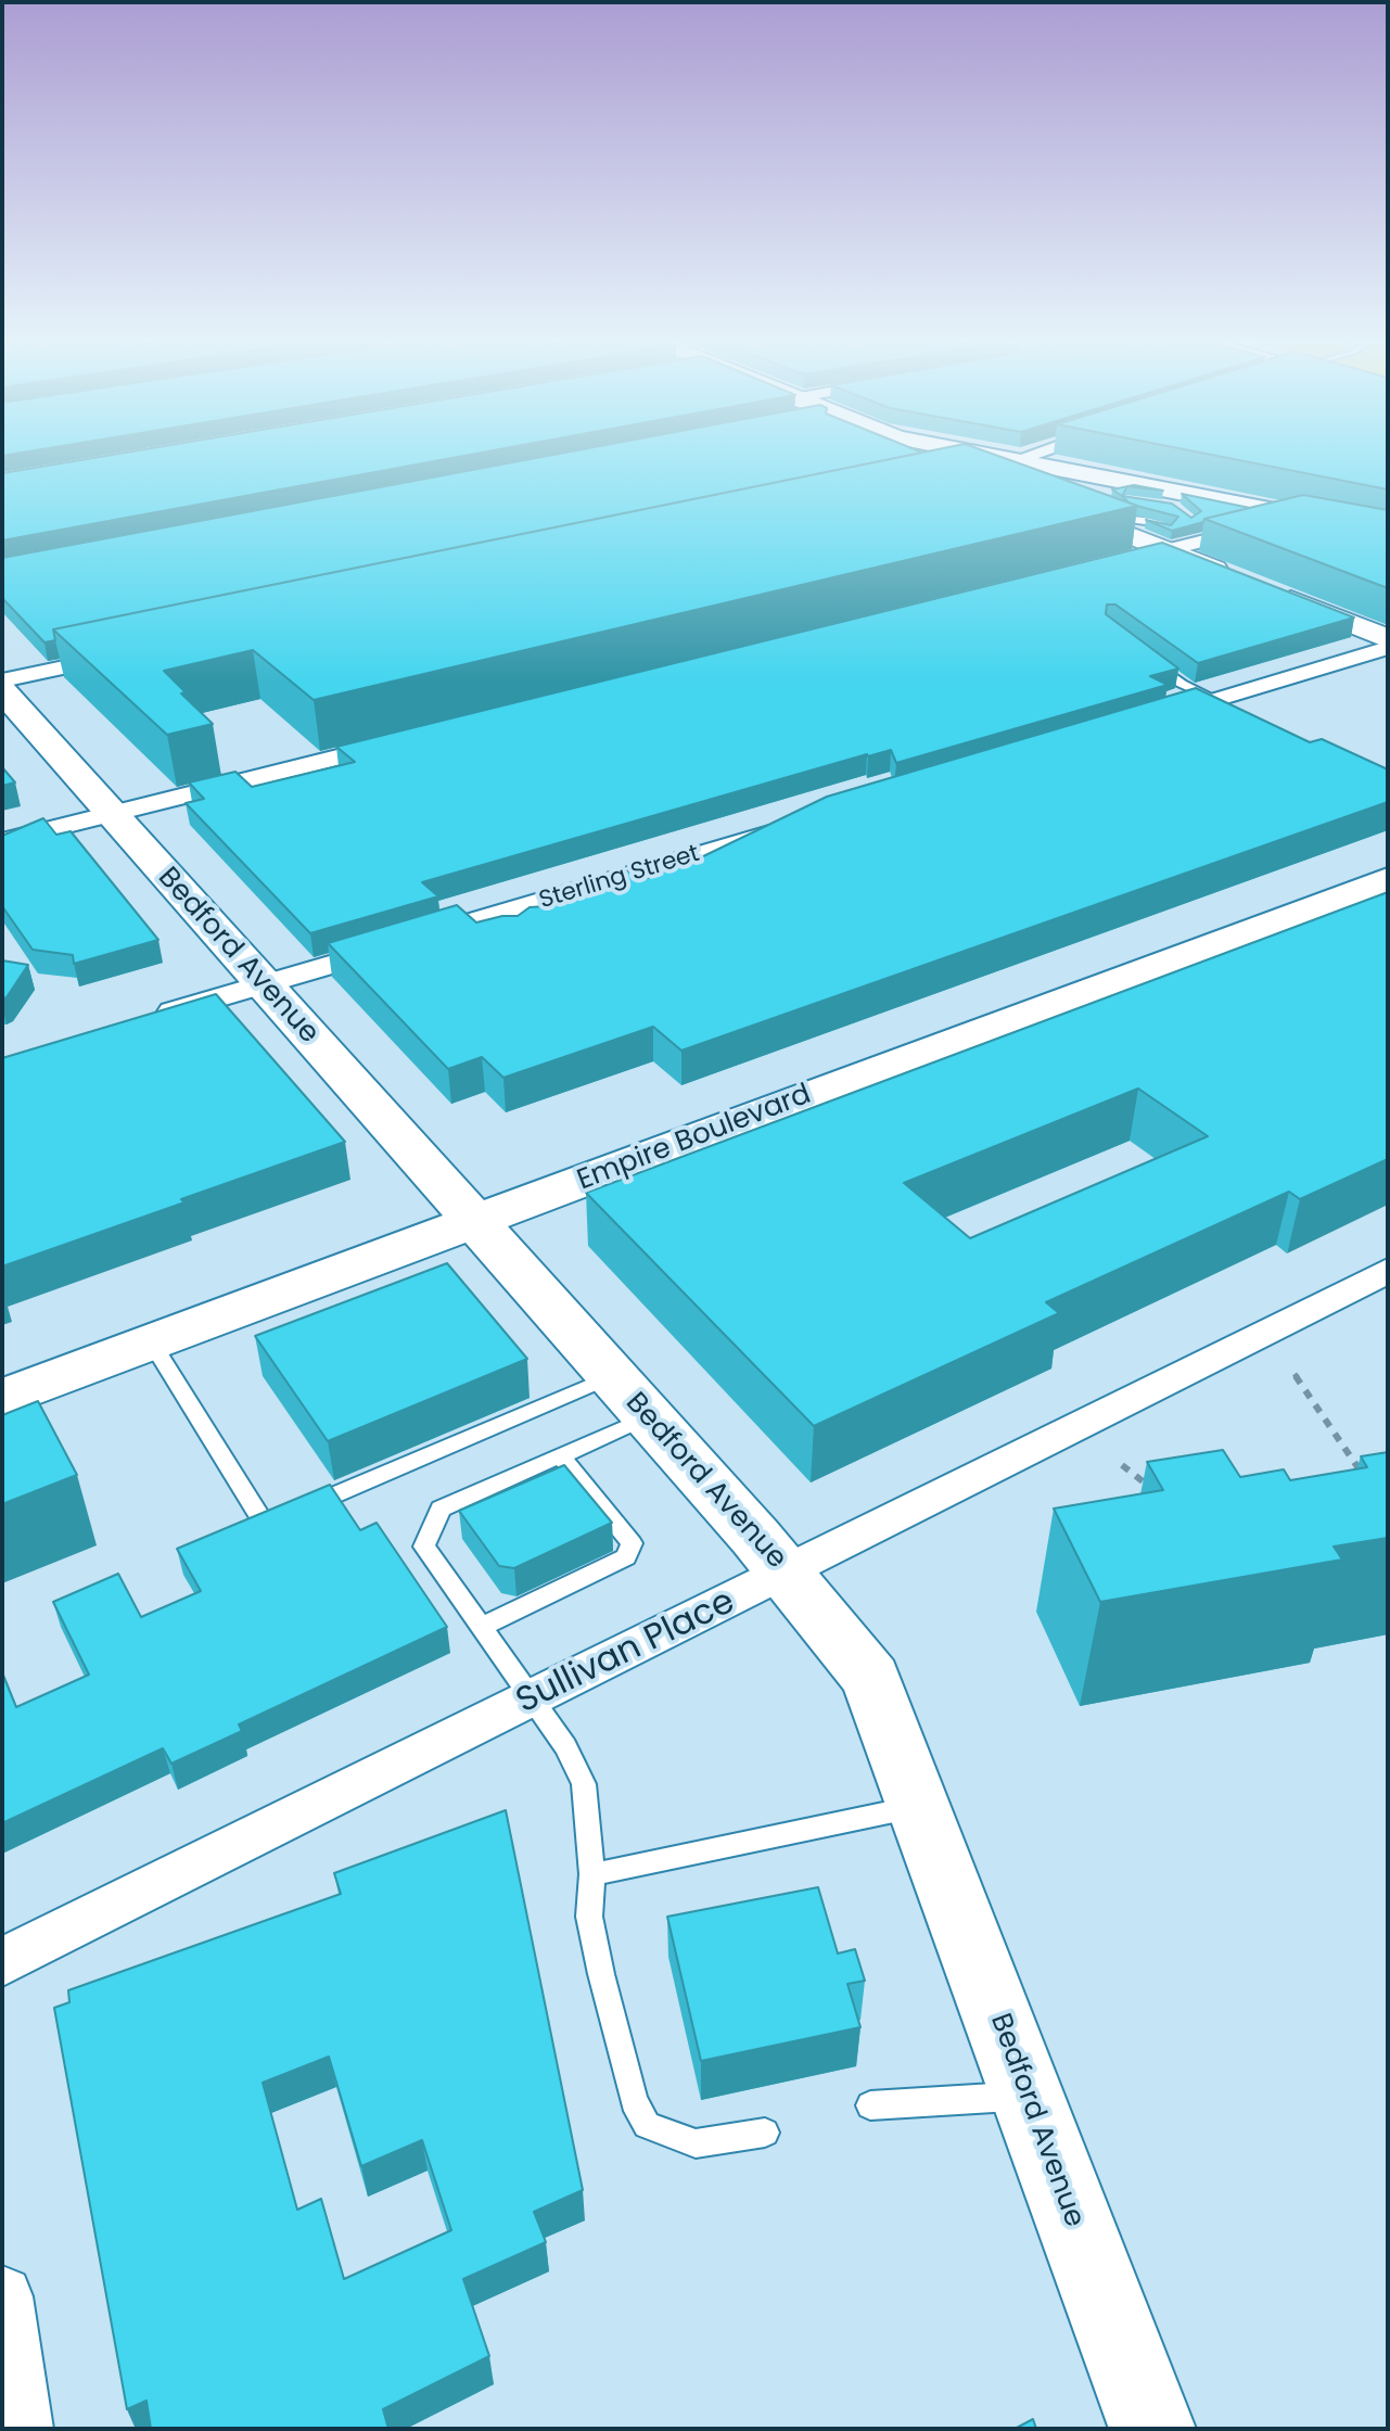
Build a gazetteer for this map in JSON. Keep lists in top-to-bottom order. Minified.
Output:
{"streets":{"main road":["Bedford Avenue","Empire Boulevard"],"street":["Sterling Street","Sullivan Place"]},"crossings":[["Sterling Street","Bedford Avenue"],["Bedford Avenue","Empire Boulevard"],["Bedford Avenue","Sullivan Place"]]}
